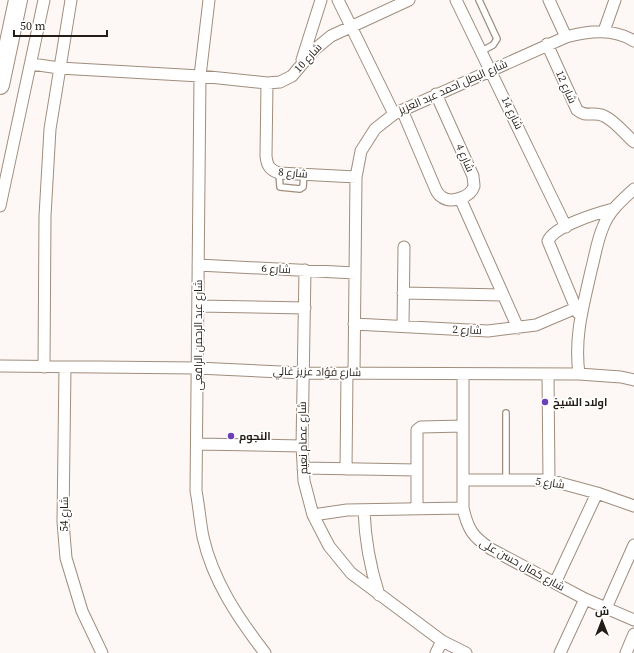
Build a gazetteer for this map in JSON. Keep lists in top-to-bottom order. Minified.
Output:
{"streets":{"street":["شارع 10","شارع البطل احمد عبد العزيز","شارع 12","شارع 14","شارع 4","شارع 8","شارع 6","شارع 2","شارع عبد الرحمن الرافعى","شارع فؤاد عزيز غالي","شارع عصام نعيم","شارع 5","شارع 54","شارع كمال حسن على"]},"crossings":[["شارع 10","شارع 8"],["شارع 10","شارع عبد الرحمن الرافعى"],["شارع البطل احمد عبد العزيز","شارع 12"],["شارع البطل احمد عبد العزيز","شارع 14"],["شارع البطل احمد عبد العزيز","شارع 4"],["شارع البطل احمد عبد العزيز","شارع 8"],["شارع البطل احمد عبد العزيز","شارع 6"],["شارع البطل احمد عبد العزيز","شارع 2"],["شارع البطل احمد عبد العزيز","شارع فؤاد عزيز غالي"],["شارع 6","شارع عبد الرحمن الرافعى"],["شارع 6","شارع عصام نعيم"],["شارع عبد الرحمن الرافعى","شارع فؤاد عزيز غالي"],["شارع فؤاد عزيز غالي","شارع عصام نعيم"],["شارع فؤاد عزيز غالي","شارع 54"],["شارع فؤاد عزيز غالي","شارع كمال حسن على"],["شارع 5","شارع كمال حسن على"]],"places":["اولاد الشيخ","النجوم"],"scale_bar":"50 m","north":"top"}
